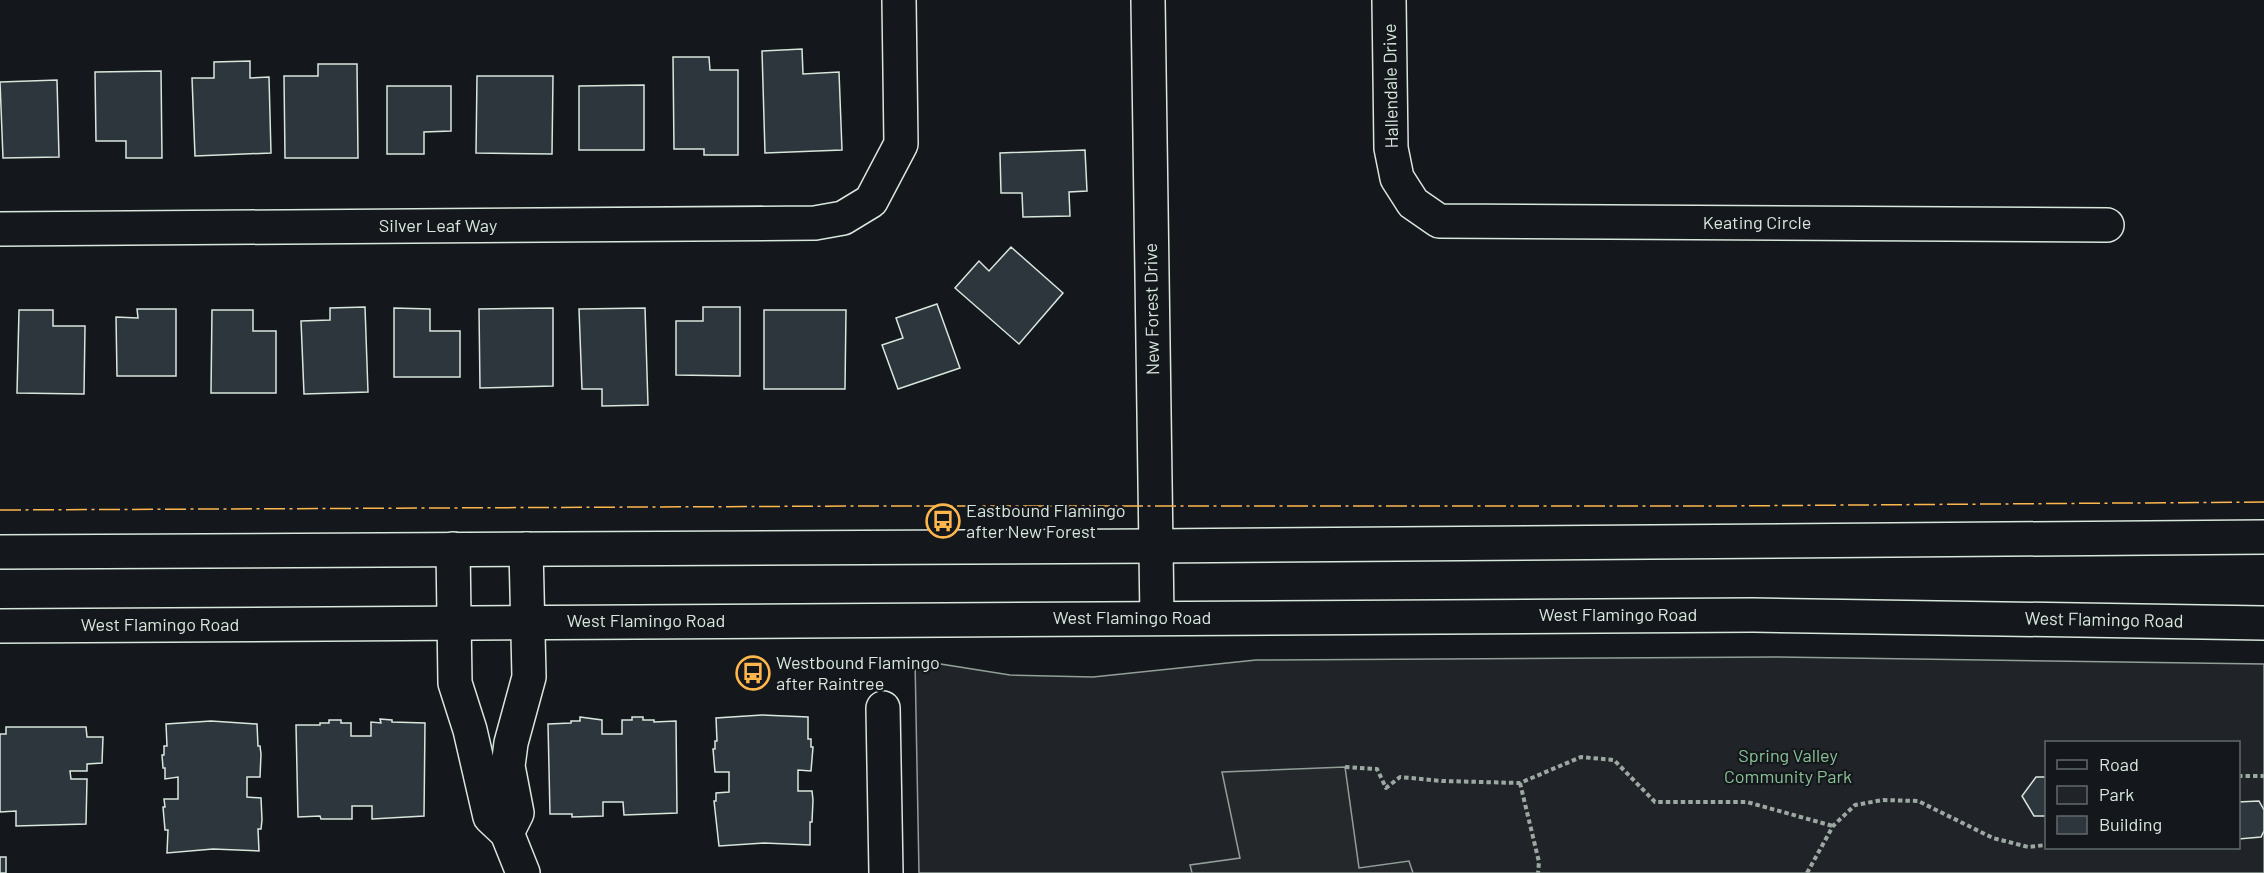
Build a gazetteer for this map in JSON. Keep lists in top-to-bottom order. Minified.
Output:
{"streets":{"main road":["Hallendale Drive","Keating Circle","Silver Leaf Way","New Forest Drive","West Flamingo Road"]},"crossings":[["Hallendale Drive","Keating Circle"],["New Forest Drive","West Flamingo Road"]],"parks":["Spring Valley Community Park"],"places":{"bus stop":["Eastbound Flamingo after New Forest","Westbound Flamingo after Raintree"]},"legend":["Road","Park","Building"]}
